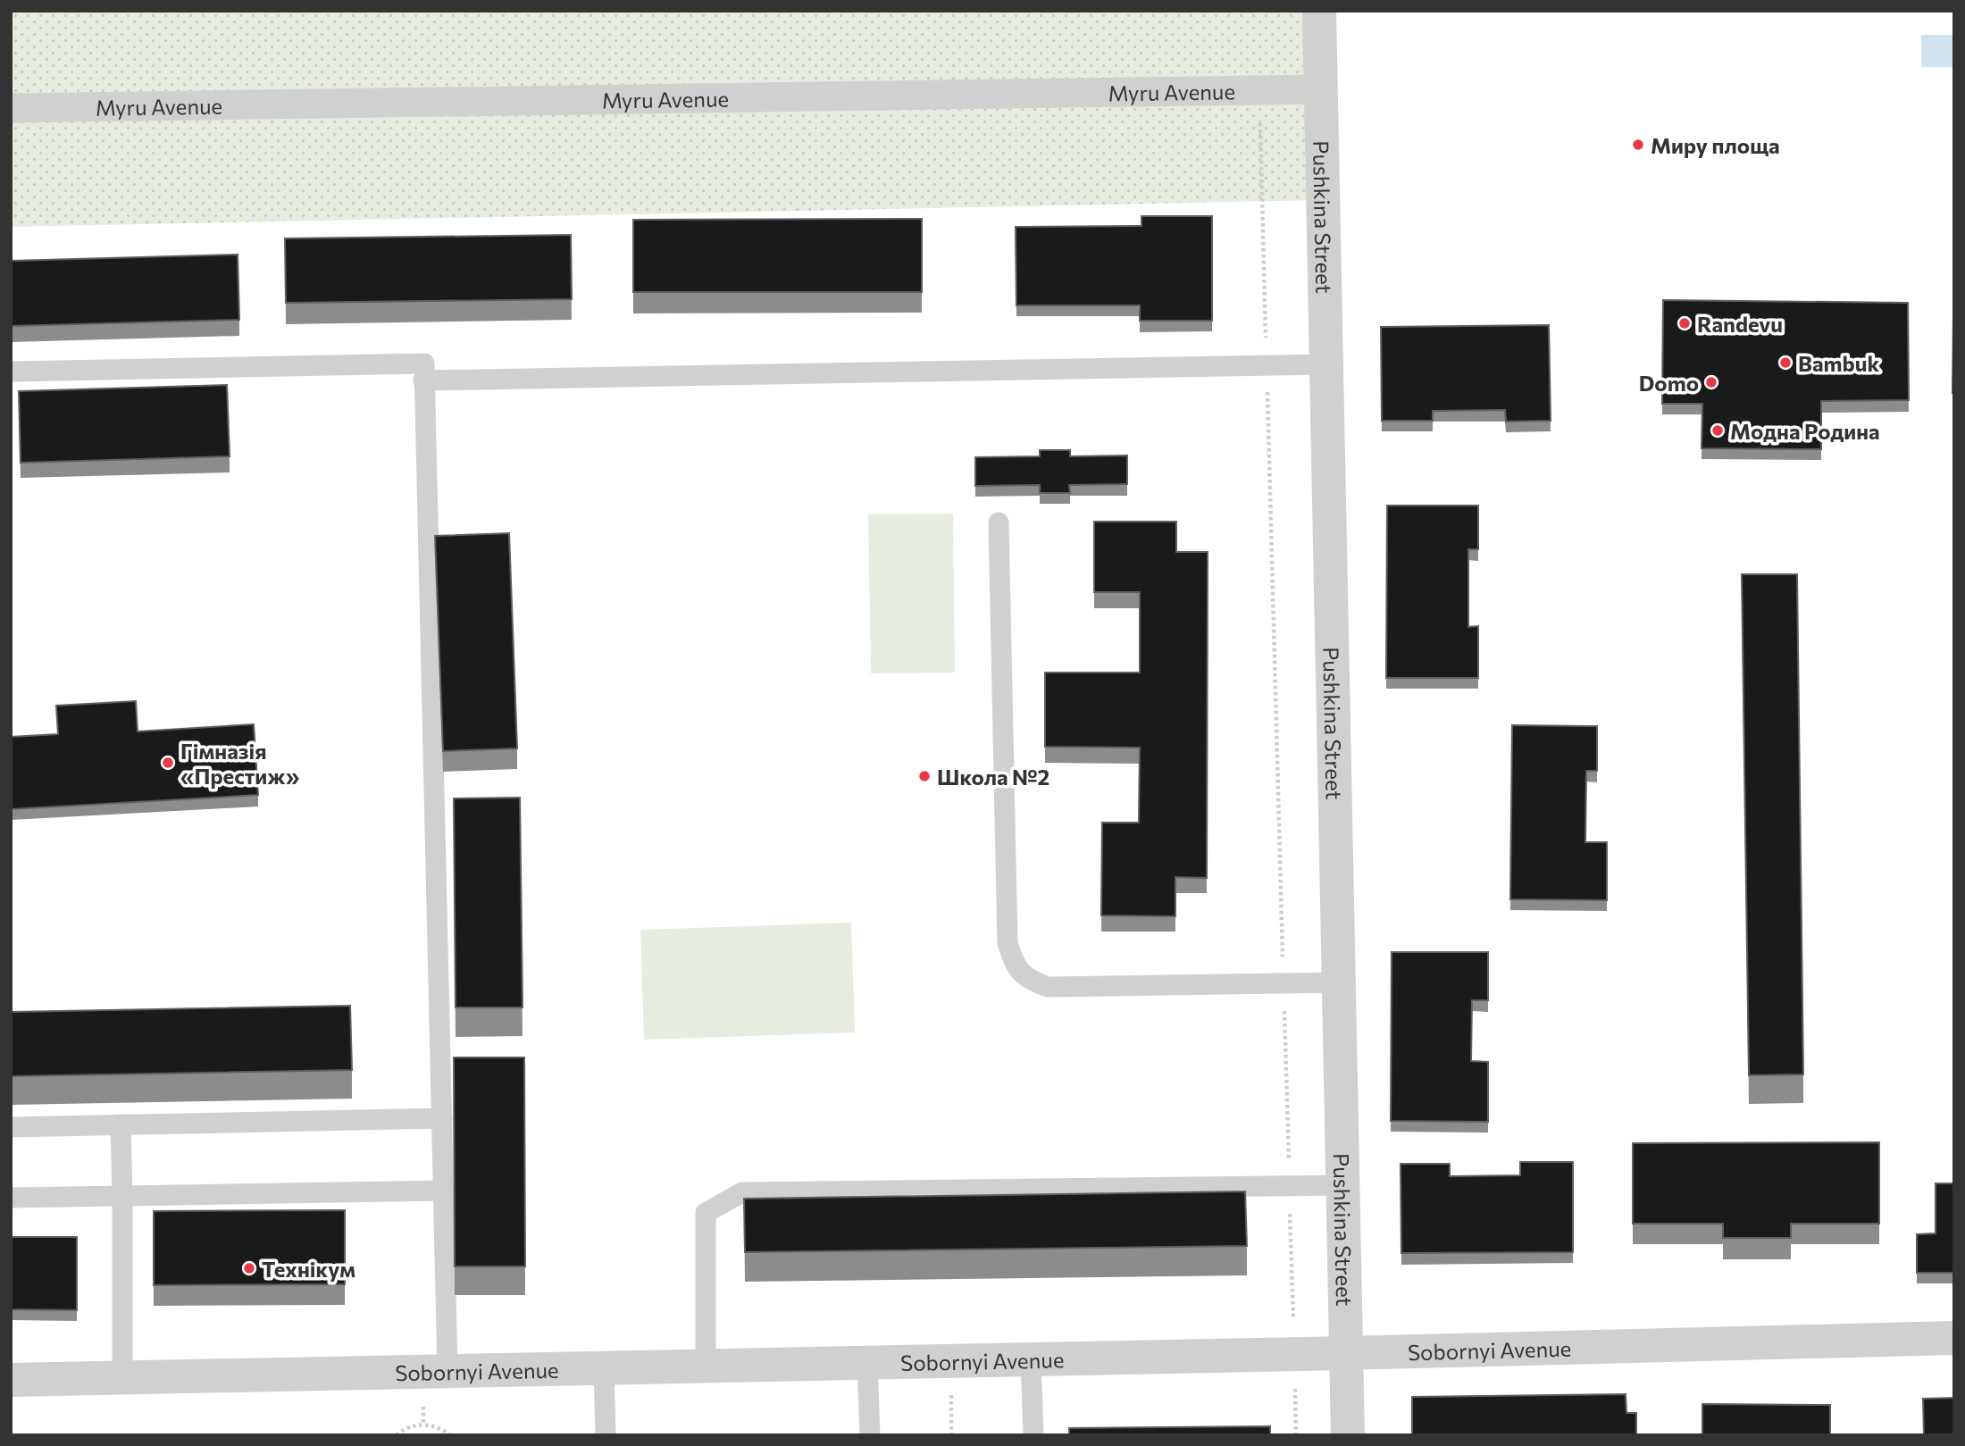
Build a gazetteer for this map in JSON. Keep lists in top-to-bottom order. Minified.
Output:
{"streets":{"street":["Myru Avenue","Pushkina Street","Sobornyi Avenue"]},"crossings":[["Myru Avenue","Pushkina Street"],["Pushkina Street","Sobornyi Avenue"]],"places":["Миру площа","Randevu","Bambuk","Domo","Модна Родина","Гімназія «Престиж»","Школа №2","Технікум"]}
